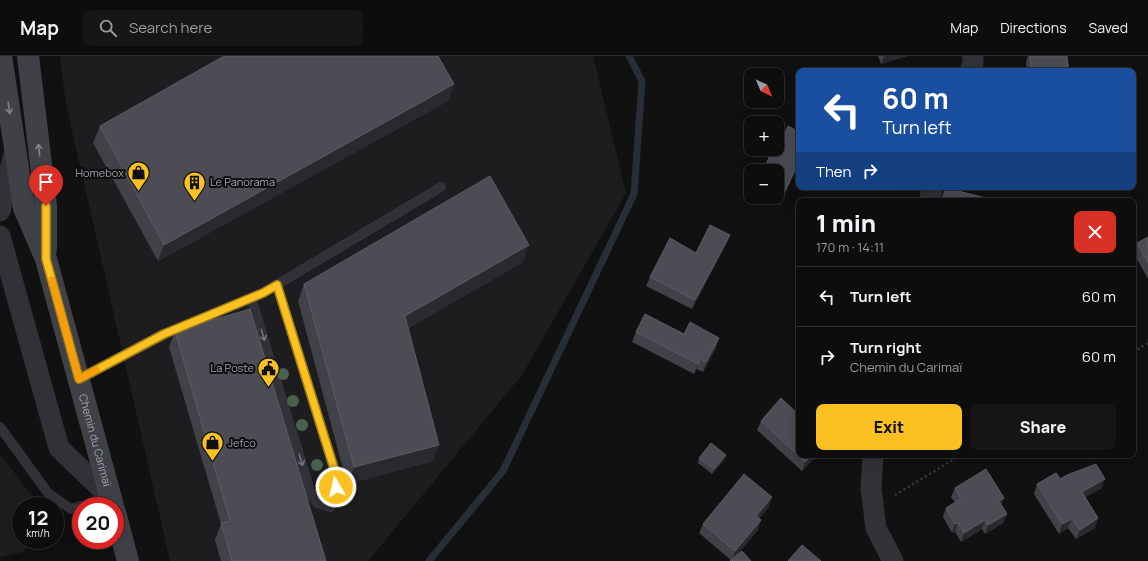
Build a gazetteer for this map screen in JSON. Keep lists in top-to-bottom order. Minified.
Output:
{"streets":{"main road":["Chemin du Carimaï"]},"places":{"shop":["Homebox","Jefco"],"building":["Le Panorama"],"public building":["La Poste"]},"north":"bottom right","page":{"header":"Map","search":"Search here","nav":["Map","Directions","Saved"],"map_buttons":["+","−"],"turn":["60 m","Turn left"],"then":"Then","heading":["1 min","170 m · 14:11"],"list":[{"name":"Turn left","value":"60 m"},{"name":"Turn right","note":"Chemin du Carimaï","value":"60 m"}],"buttons":["Exit","Share"],"speed":"12 km/h","limit":"20"}}
